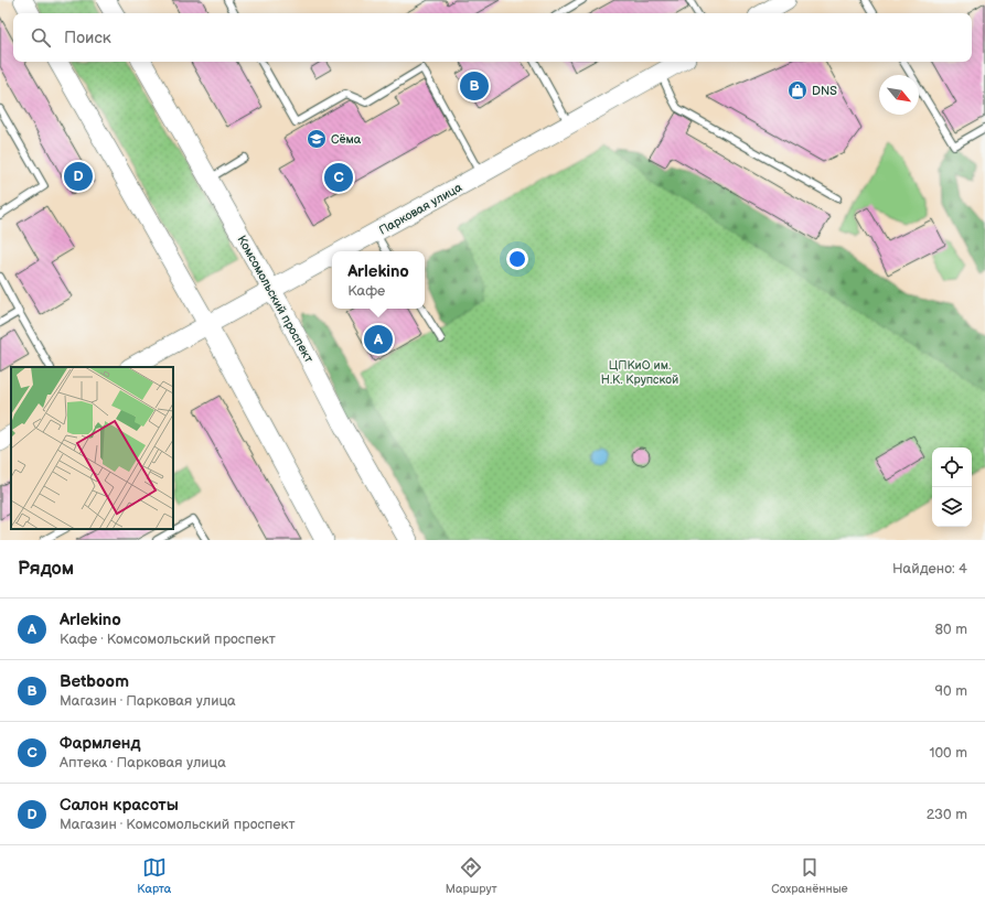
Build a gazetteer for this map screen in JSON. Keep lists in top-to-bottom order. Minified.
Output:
{"streets":{"main road":["Парковая улица","Комсомольский проспект"]},"crossings":[["Парковая улица","Комсомольский проспект"]],"parks":["ЦПКиО им. Н.К. Крупской"],"places":{"shop":["DNS"],"school or university":["Сёма"]},"north":"bottom right","page":{"search":"Поиск","pins":["B","D","C","A"],"popup":["Arlekino","Кафе"],"heading":["Рядом","Найдено: 4"],"list":[{"mark":"A","name":"Arlekino","note":"Кафе · Комсомольский проспект","value":"80 m"},{"mark":"B","name":"Betboom","note":"Магазин · Парковая улица","value":"90 m"},{"mark":"C","name":"Фармленд","note":"Аптека · Парковая улица","value":"100 m"},{"mark":"D","name":"Салон красоты","note":"Магазин · Комсомольский проспект","value":"230 m"}],"nav":["Карта","Маршрут","Сохранённые"]}}
